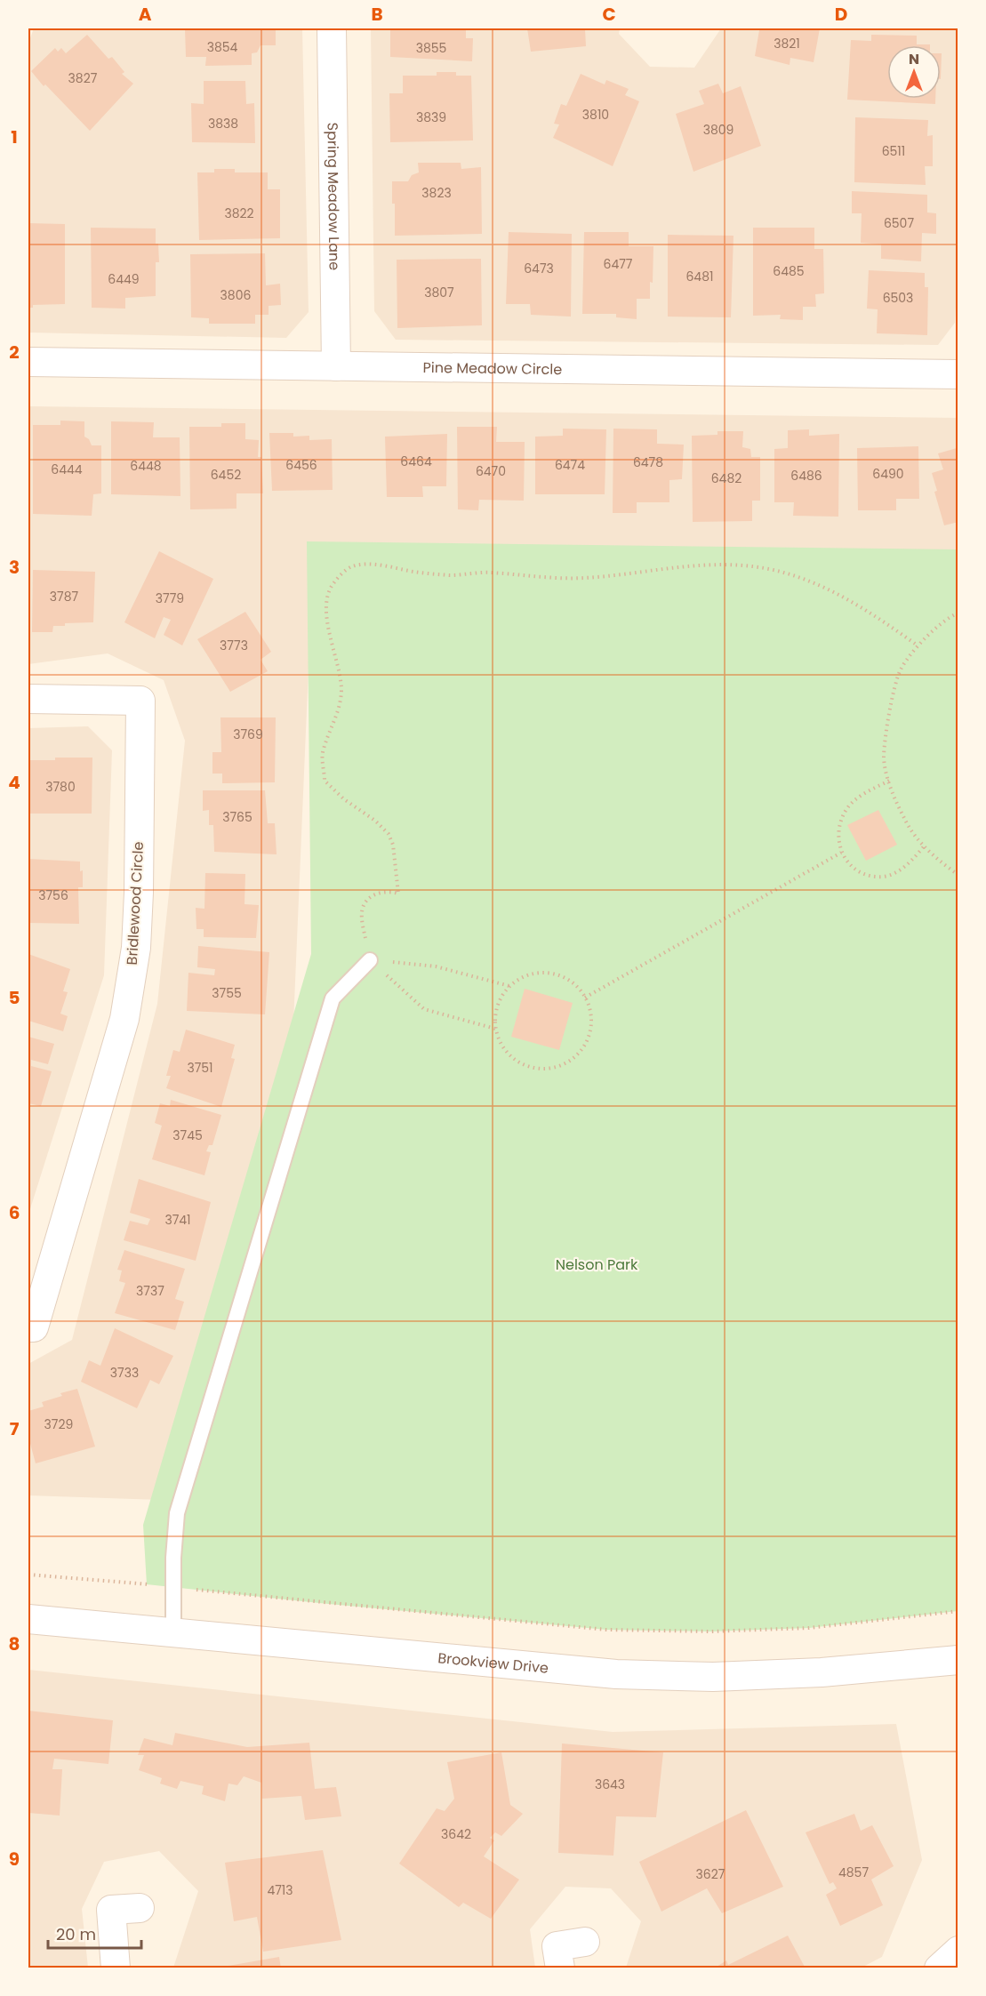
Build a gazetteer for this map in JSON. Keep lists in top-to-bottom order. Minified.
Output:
{"streets":{"street":["Spring Meadow Lane","Pine Meadow Circle","Bridlewood Circle","Brookview Drive"]},"crossings":[["Spring Meadow Lane","Pine Meadow Circle"]],"parks":["Nelson Park"],"house_numbers":["3821","3854","3855","3827","3810","3839","3838","3809","6511","3823","3822","6507","6477","6473","6485","6481","6449","3807","3806","6503","6464","6478","6456","6474","6448","6444","6470","6490","6452","6486","6482","3787","3779","3773","3769","3780","3765","3756","3755","3751","3745","3741","3737","3733","3729","3643","3642","4857","3627","4713"],"scale_bar":"20 m","north":"top","grid":{"columns":["A","B","C","D"],"rows":["1","2","3","4","5","6","7","8","9"]}}
